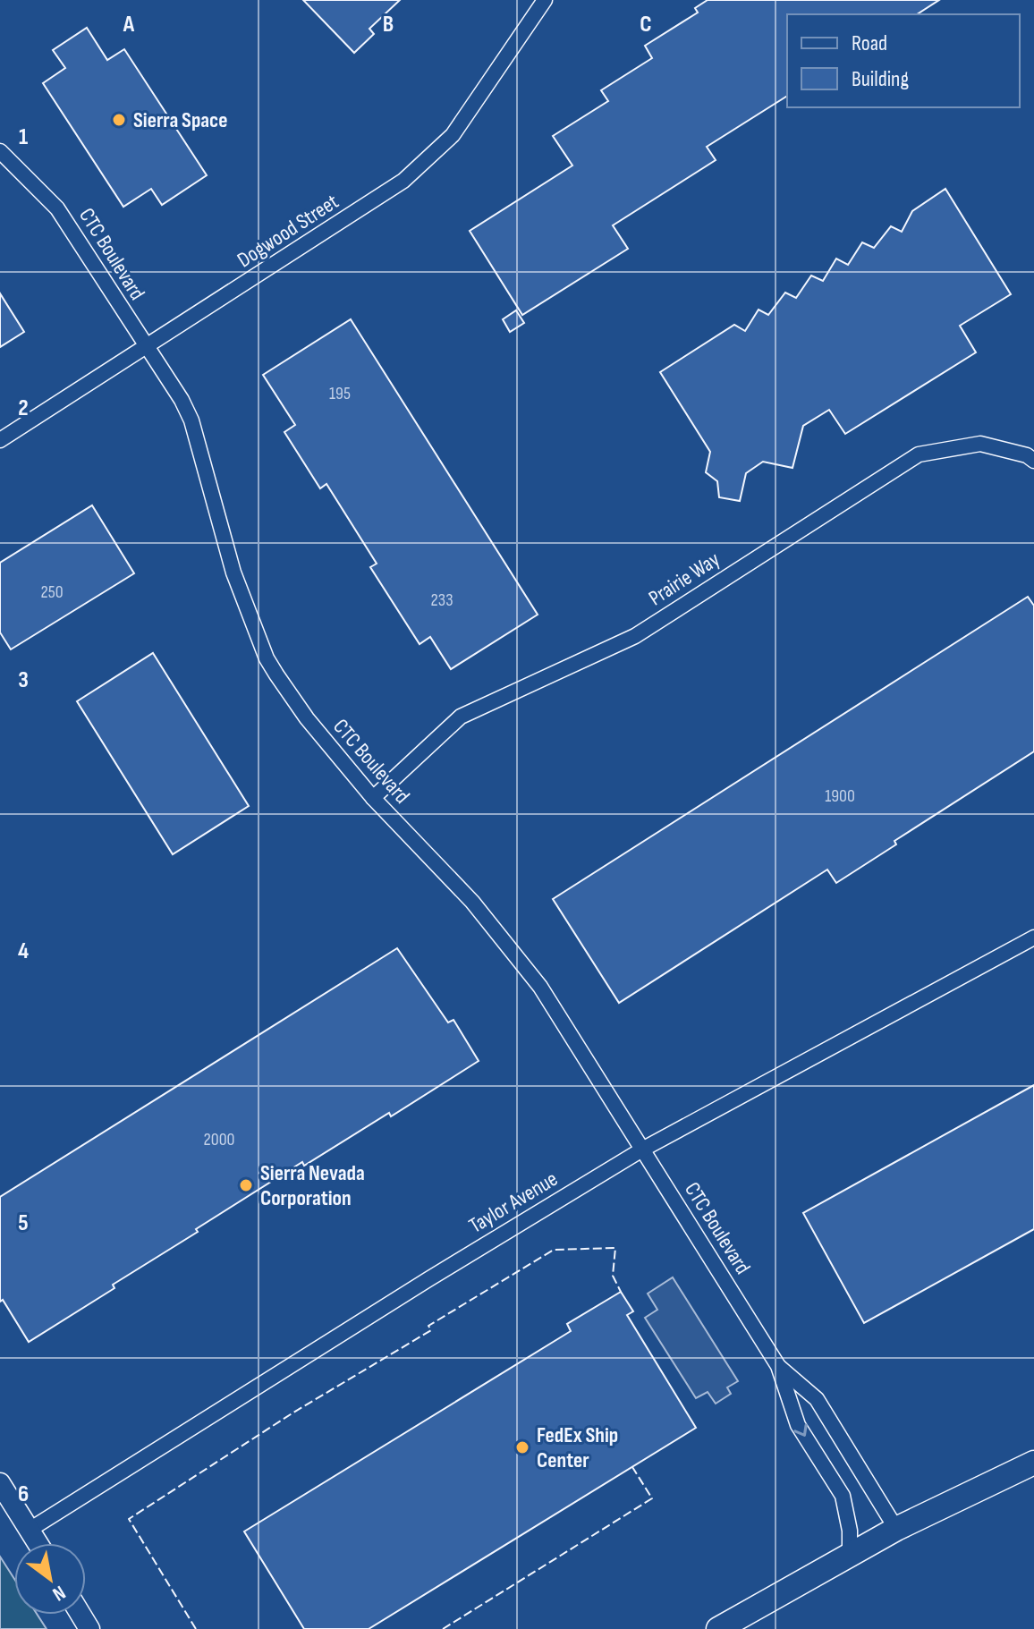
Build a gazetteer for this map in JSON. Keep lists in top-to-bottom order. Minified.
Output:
{"streets":{"street":["Dogwood Street","CTC Boulevard","Prairie Way","Taylor Avenue"]},"crossings":[["Dogwood Street","CTC Boulevard"],["CTC Boulevard","Prairie Way"],["CTC Boulevard","Taylor Avenue"]],"places":["Sierra Space","Sierra Nevada Corporation","FedEx Ship Center"],"house_numbers":["195","250","233","1900","2000"],"legend":["Road","Building"],"north":"bottom right","grid":{"columns":["A","B","C"],"rows":["1","2","3","4","5","6"]}}
